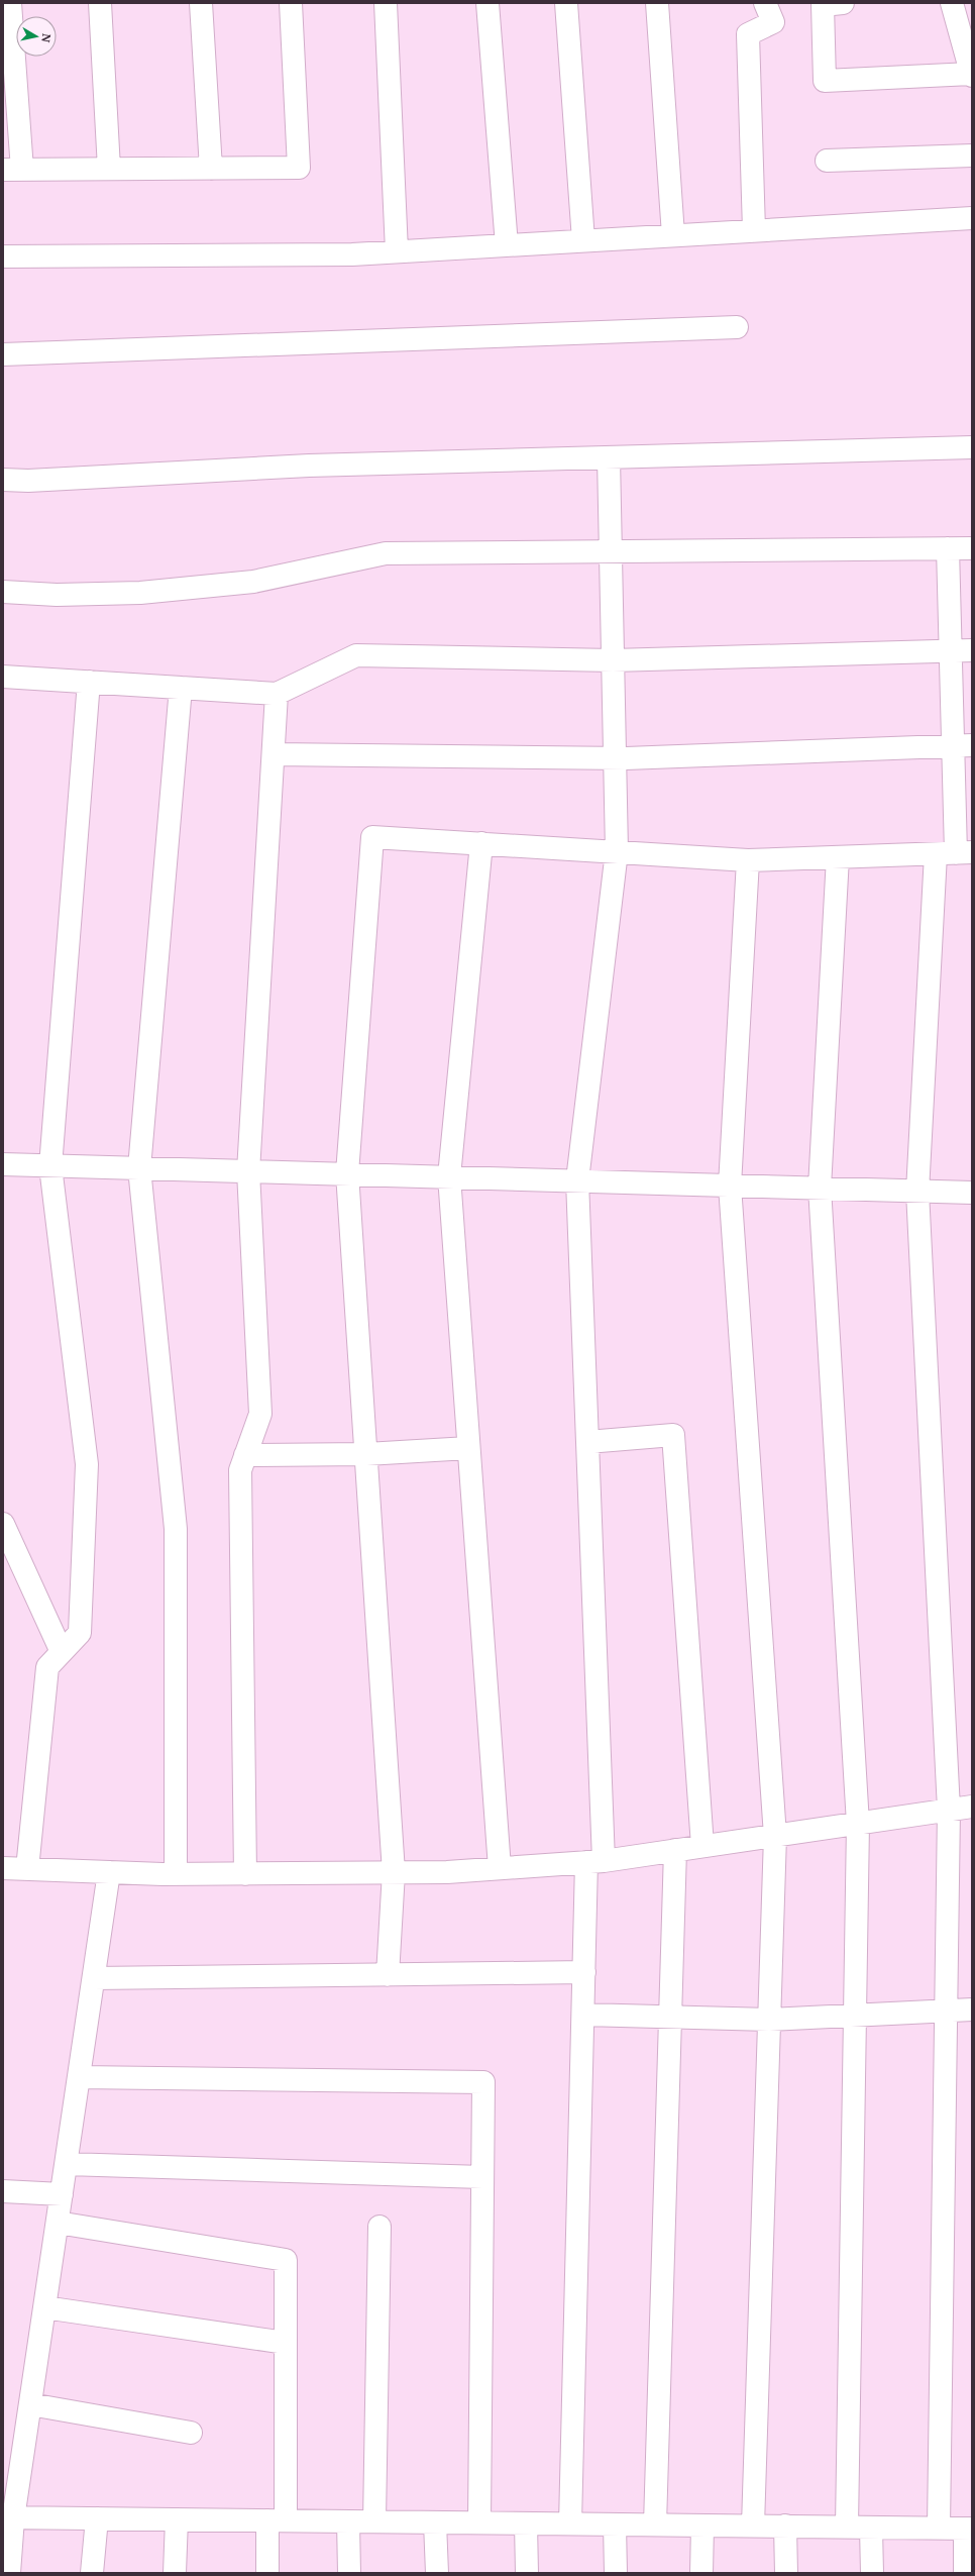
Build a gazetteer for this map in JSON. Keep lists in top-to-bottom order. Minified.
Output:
{"north":"right"}
